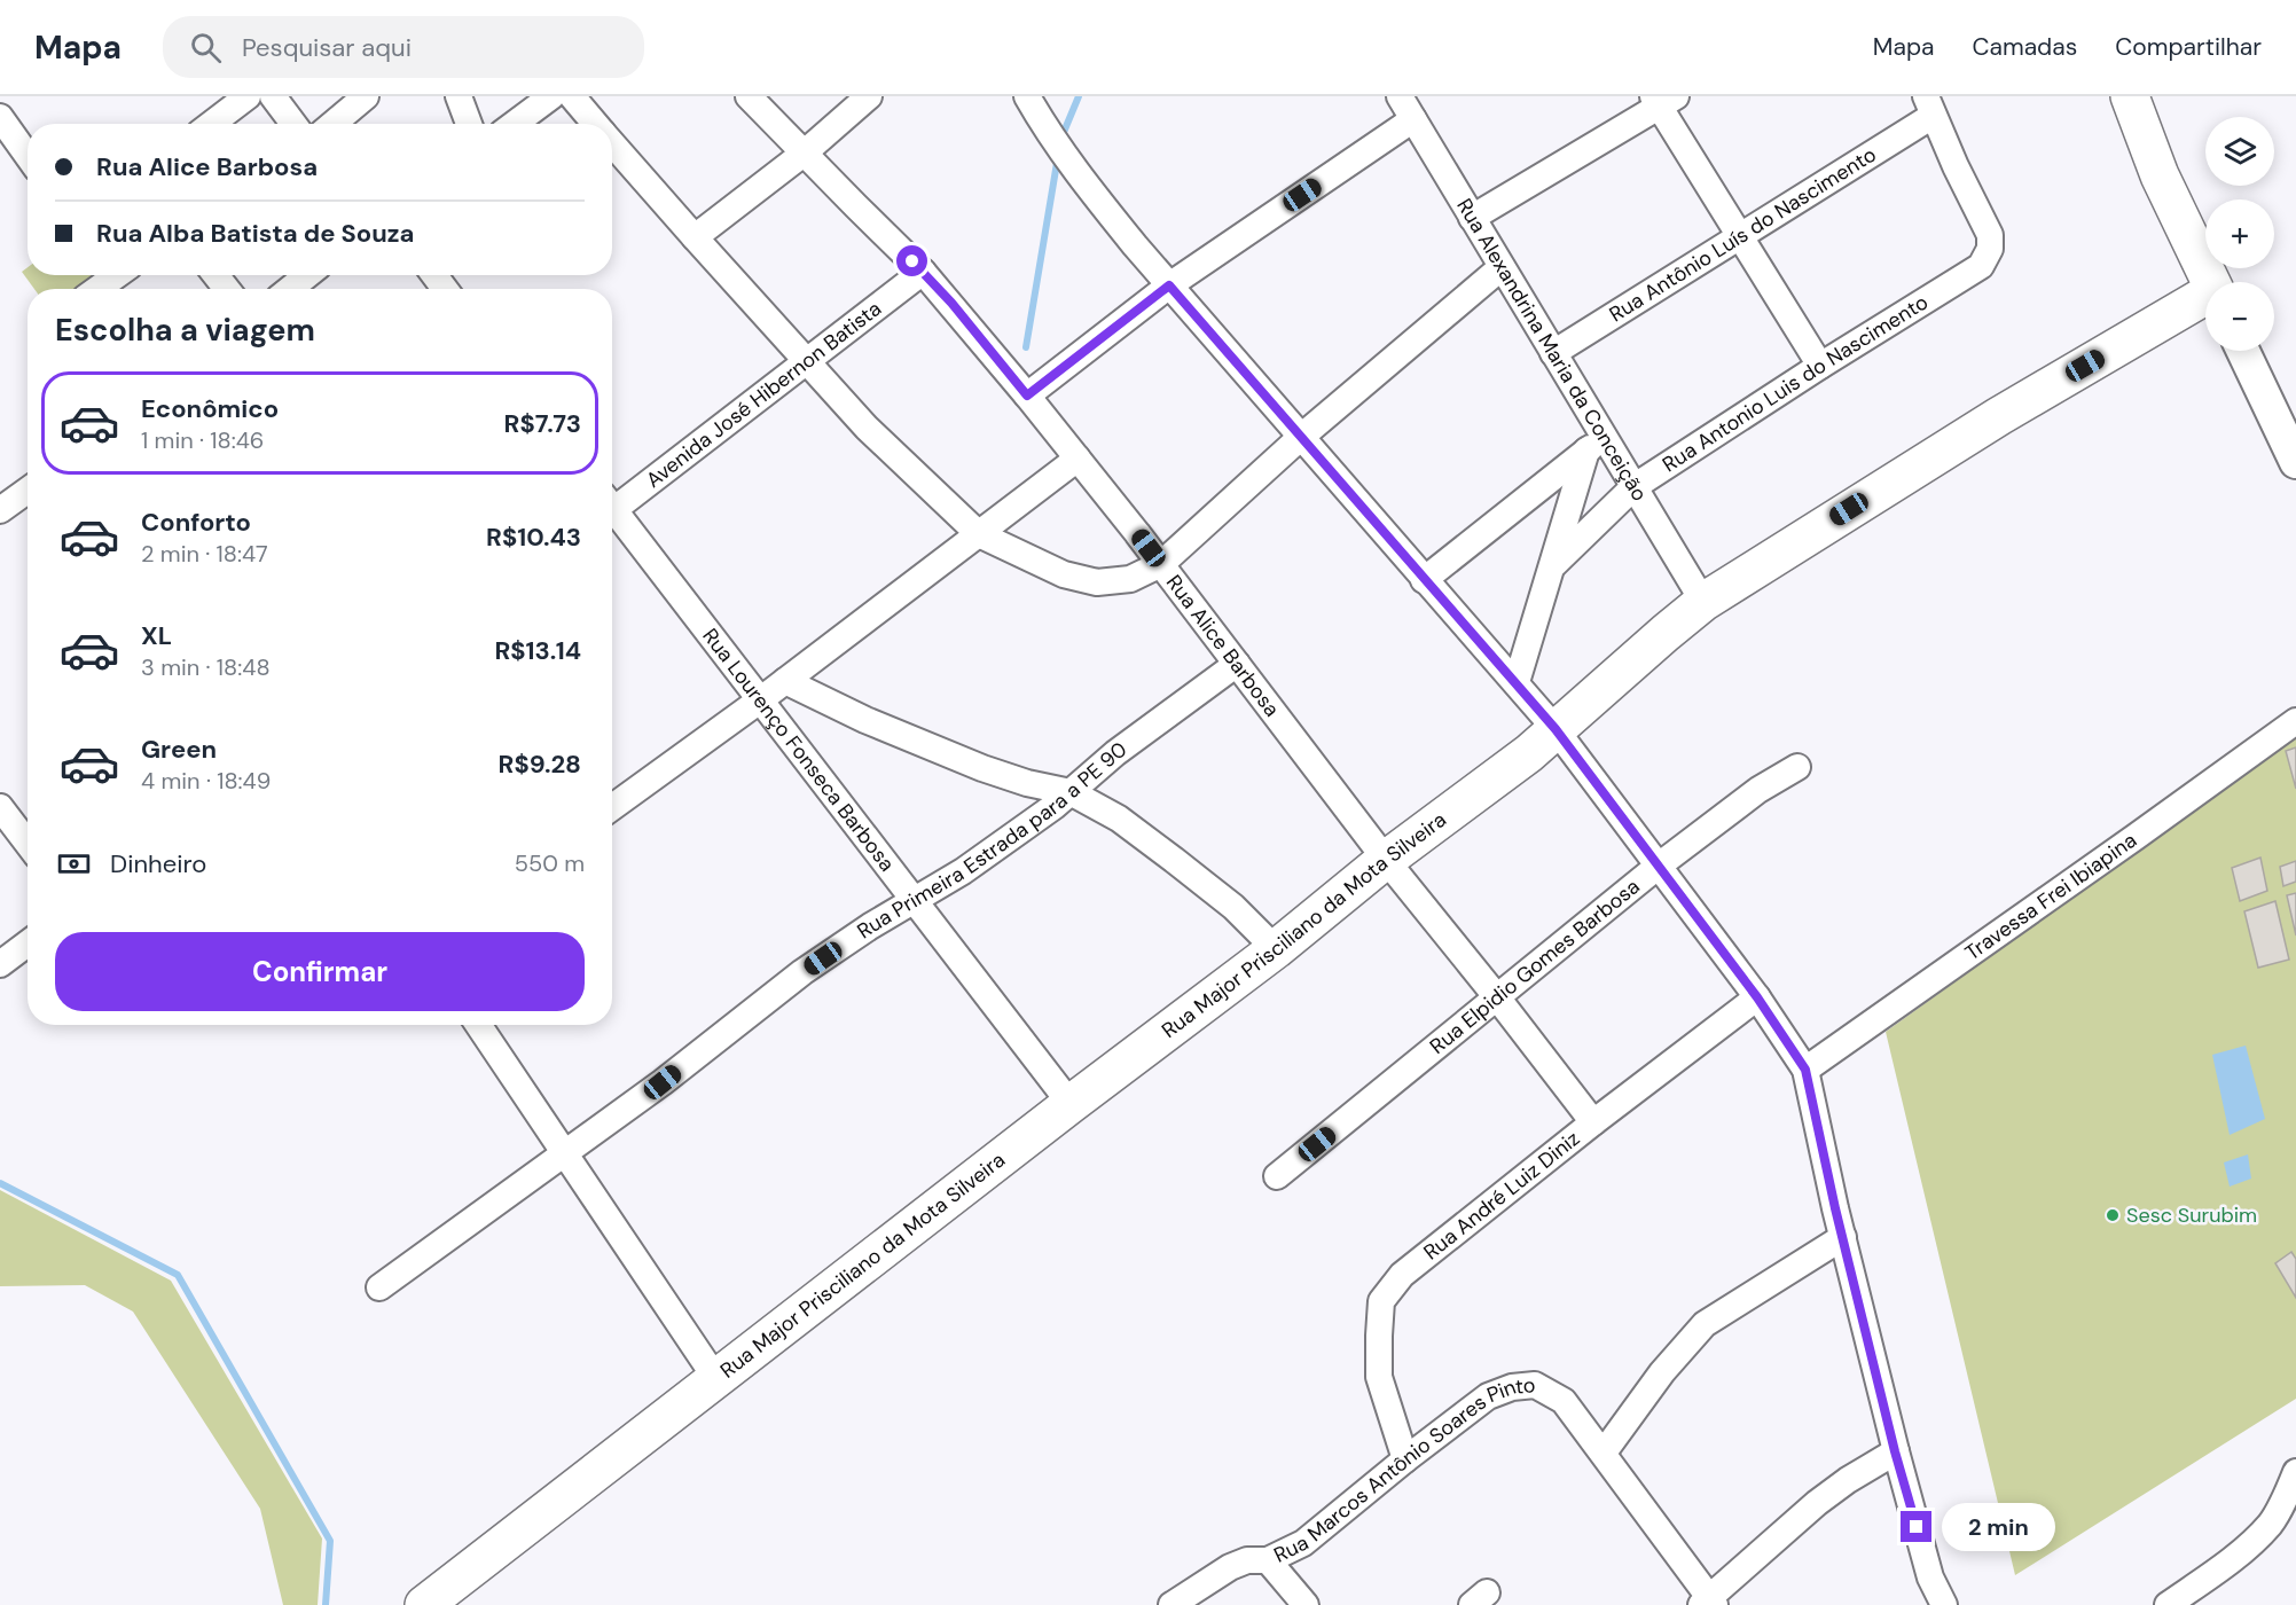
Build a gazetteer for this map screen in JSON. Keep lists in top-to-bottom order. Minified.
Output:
{"streets":{"main road":["Rua Major Prisciliano da Mota Silveira"],"street":["Rua Antônio Luís do Nascimento","Rua Alexandrina Maria da Conceição","Rua Antonio Luis do Nascimento","Avenida José Hibernon Batista","Rua Alice Barbosa","Rua Lourenço Fonseca Barbosa","Rua Primeira Estrada para a PE 90","Travessa Frei Ibiapina","Rua Elpidio Gomes Barbosa","Rua André Luiz Diniz","Rua Marcos Antônio Soares Pinto"]},"crossings":[["Rua Antônio Luís do Nascimento","Rua Alexandrina Maria da Conceição"],["Rua Antônio Luís do Nascimento","Rua Antonio Luis do Nascimento"],["Rua Alexandrina Maria da Conceição","Rua Antonio Luis do Nascimento"],["Rua Alexandrina Maria da Conceição","Rua Major Prisciliano da Mota Silveira"],["Avenida José Hibernon Batista","Rua Alice Barbosa"],["Rua Alice Barbosa","Rua Primeira Estrada para a PE 90"],["Rua Alice Barbosa","Rua Major Prisciliano da Mota Silveira"],["Rua Alice Barbosa","Rua Elpidio Gomes Barbosa"],["Rua Alice Barbosa","Rua André Luiz Diniz"],["Rua Lourenço Fonseca Barbosa","Rua Primeira Estrada para a PE 90"],["Rua Lourenço Fonseca Barbosa","Rua Major Prisciliano da Mota Silveira"],["Rua André Luiz Diniz","Rua Marcos Antônio Soares Pinto"]],"places":["Sesc Surubim"],"page":{"header":"Mapa","search":"Pesquisar aqui","nav":["Mapa","Camadas","Compartilhar"],"map_buttons":["+","−"],"banner":["Rua Alice Barbosa","Rua Alba Batista de Souza"],"heading":"Escolha a viagem","list":[{"name":"Econômico","note":"1 min · 18:46","value":"R$7.73"},{"name":"Conforto","note":"2 min · 18:47","value":"R$10.43"},{"name":"XL","note":"3 min · 18:48","value":"R$13.14"},{"name":"Green","note":"4 min · 18:49","value":"R$9.28"}],"pay":["Dinheiro","550 m"],"buttons":"Confirmar","bubble":"2 min"}}
